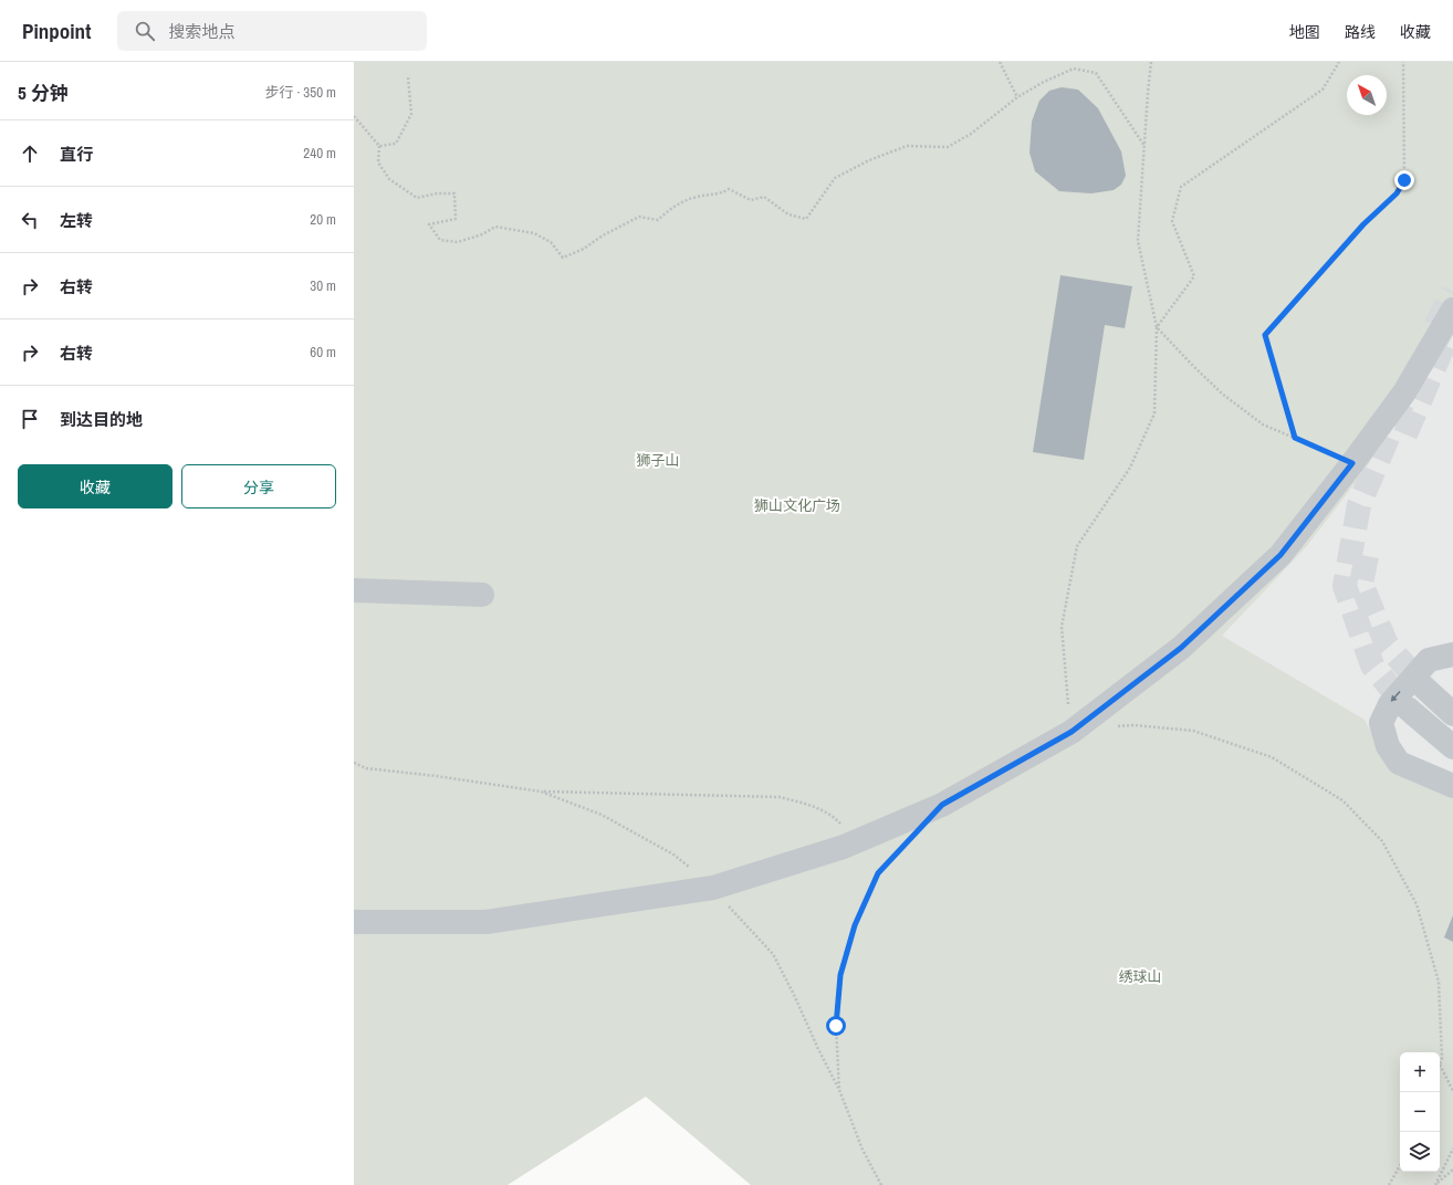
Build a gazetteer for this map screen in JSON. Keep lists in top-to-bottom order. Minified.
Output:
{"parks":["狮子山","狮山文化广场","绣球山"],"north":"top left","page":{"header":"Pinpoint","search":"搜索地点","nav":["地图","路线","收藏"],"heading":["5 分钟","步行 · 350 m"],"list":[["直行","240 m"],["左转","20 m"],["右转","30 m"],["右转","60 m"],"到达目的地"],"buttons":["收藏","分享"],"map_buttons":["+","−"]}}
